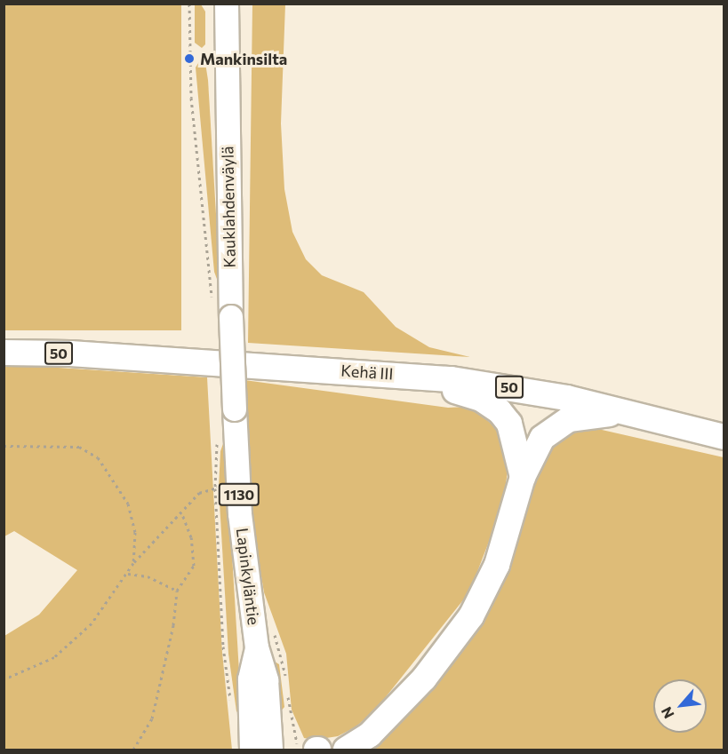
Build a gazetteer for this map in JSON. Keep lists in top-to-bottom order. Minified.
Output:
{"streets":{"highway":["50","Kehä III"],"main road":["Kauklahdenväylä","1130","Lapinkyläntie"]},"crossings":[["Kauklahdenväylä","Lapinkyläntie"]],"places":["Mankinsilta"],"north":"bottom left"}
